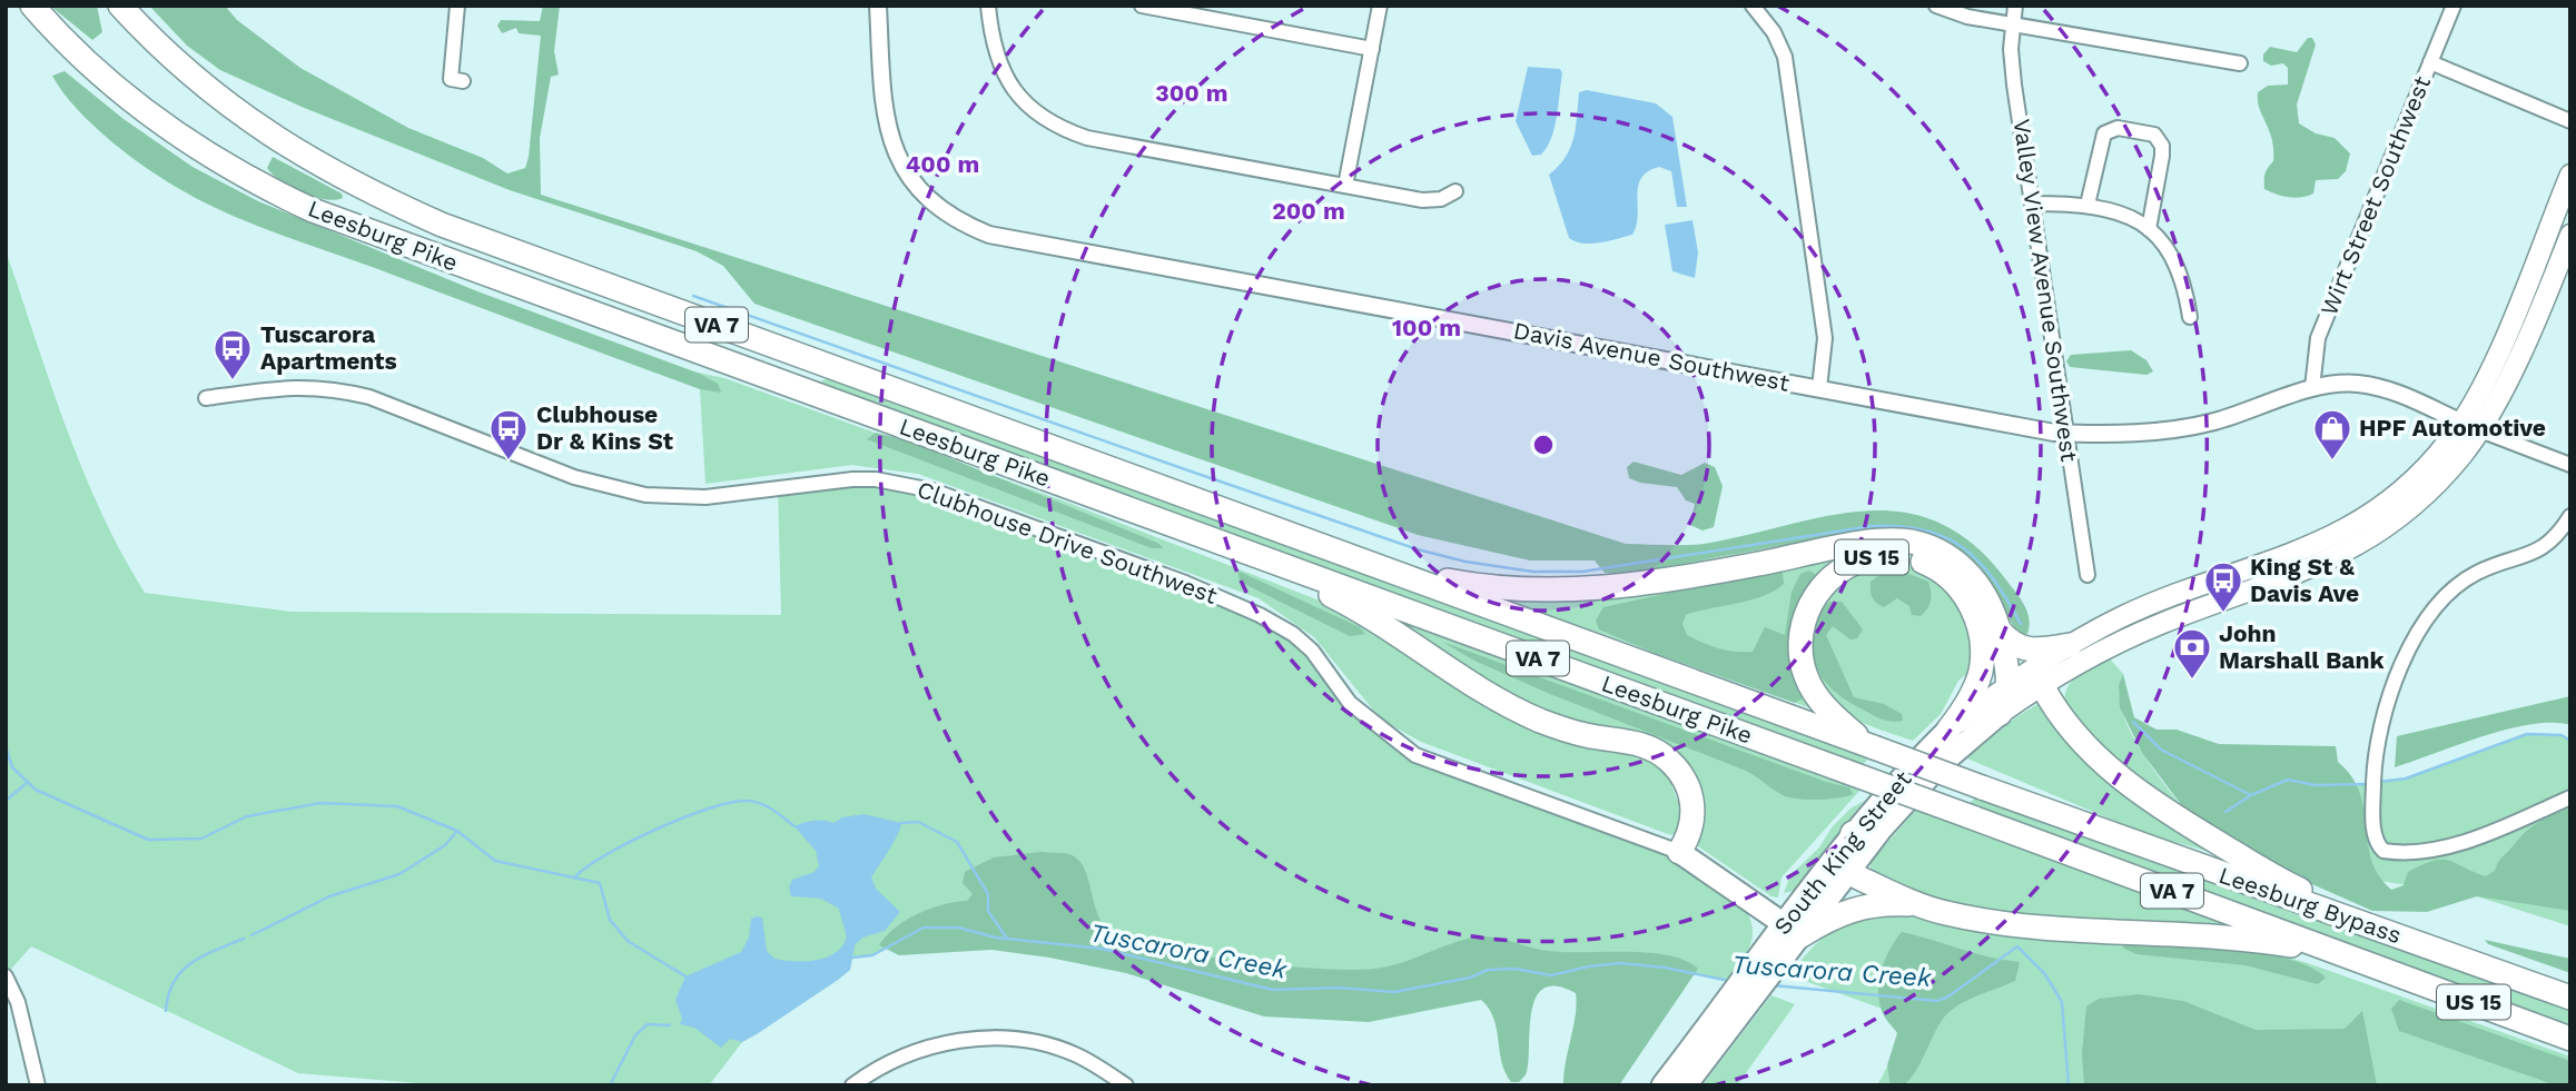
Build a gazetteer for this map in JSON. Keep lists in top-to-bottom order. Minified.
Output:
{"streets":{"highway":["Leesburg Pike","VA 7","Clubhouse Drive Southwest","US 15","South King Street","Leesburg Bypass"],"street":["Wirt Street Southwest","Valley View Avenue Southwest","Davis Avenue Southwest"]},"crossings":[["Wirt Street Southwest","Davis Avenue Southwest"],["Leesburg Pike","US 15"],["Leesburg Pike","Leesburg Bypass"],["Valley View Avenue Southwest","Davis Avenue Southwest"],["Davis Avenue Southwest","South King Street"],["Clubhouse Drive Southwest","South King Street"],["US 15","South King Street"],["US 15","Leesburg Bypass"]],"water":["Tuscarora Creek"],"places":{"bus stop":["Tuscarora Apartments","Clubhouse Dr & Kins St","King St & Davis Ave"],"shop":["HPF Automotive"],"bank":["John Marshall Bank"]},"rings":["300 m","400 m","200 m","100 m"]}
